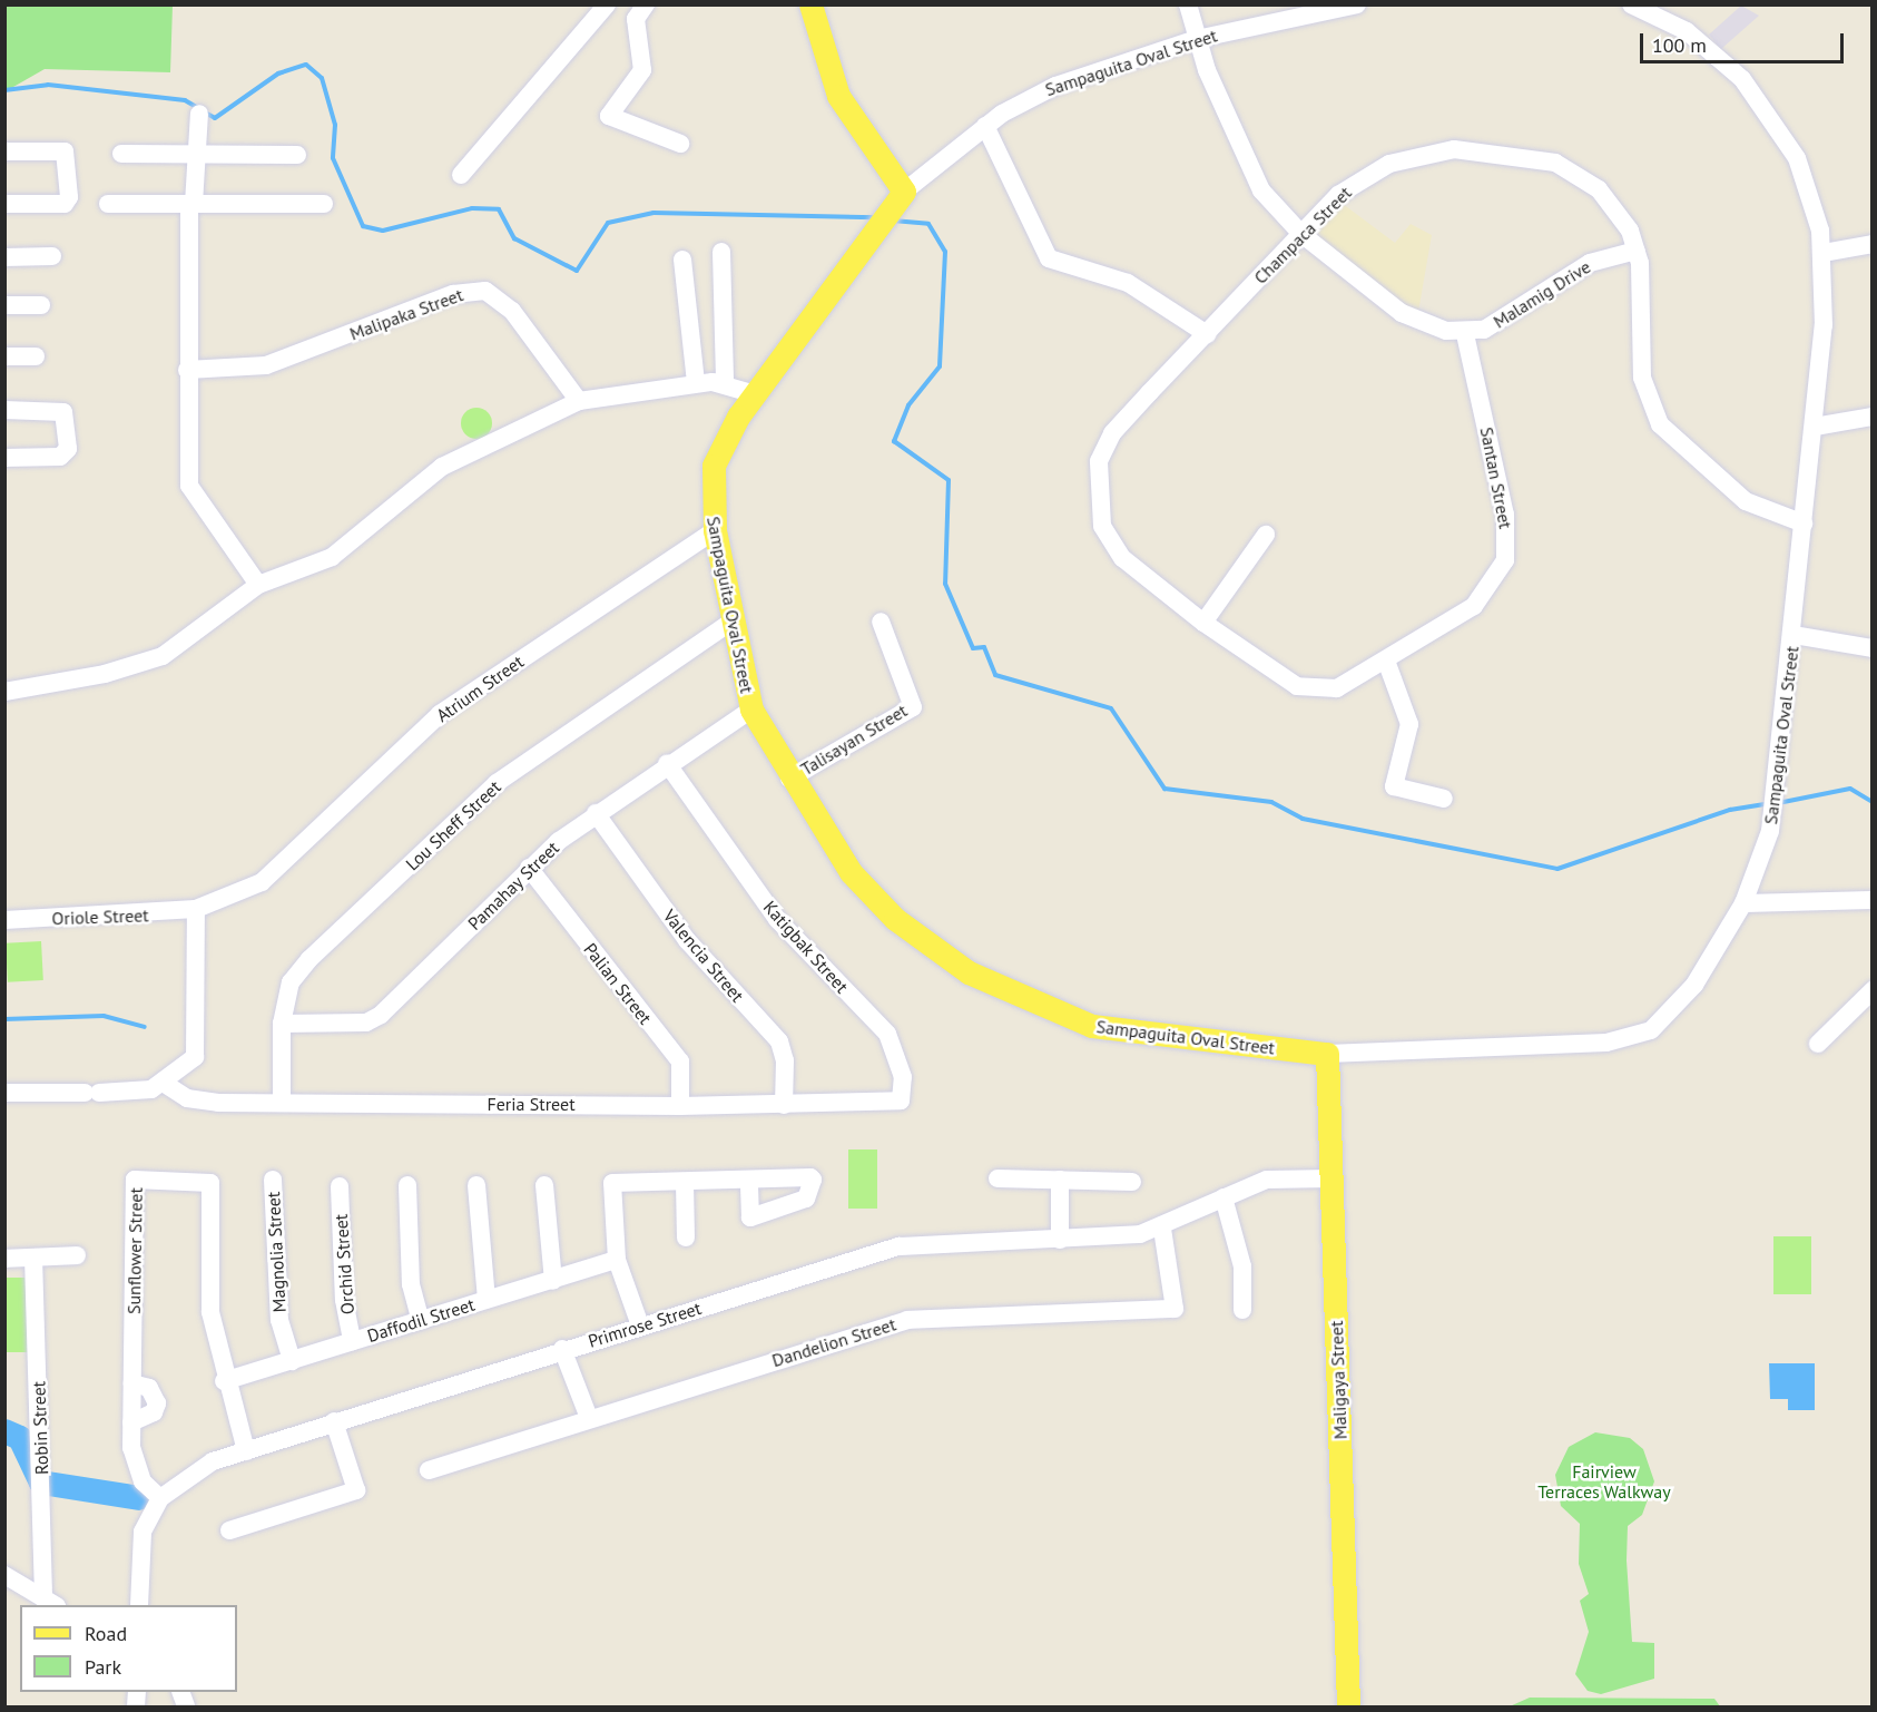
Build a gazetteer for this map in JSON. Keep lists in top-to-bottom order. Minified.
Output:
{"streets":{"main road":["Sampaguita Oval Street","Maligaya Street"],"street":["Champaca Street","Malamig Drive","Malipaka Street","Santan Street","Atrium Street","Talisayan Street","Lou Sheff Street","Pamahay Street","Oriole Street","Katigbak Street","Valencia Street","Palian Street","Feria Street","Sunflower Street","Magnolia Street","Orchid Street","Daffodil Street","Primrose Street","Dandelion Street","Robin Street"]},"crossings":[["Sampaguita Oval Street","Champaca Street"],["Sampaguita Oval Street","Atrium Street"],["Sampaguita Oval Street","Talisayan Street"],["Sampaguita Oval Street","Lou Sheff Street"],["Sampaguita Oval Street","Pamahay Street"],["Sampaguita Oval Street","Maligaya Street"],["Champaca Street","Malamig Drive"],["Champaca Street","Santan Street"],["Malamig Drive","Santan Street"],["Atrium Street","Oriole Street"],["Lou Sheff Street","Pamahay Street"],["Lou Sheff Street","Feria Street"],["Pamahay Street","Katigbak Street"],["Pamahay Street","Valencia Street"],["Pamahay Street","Palian Street"],["Katigbak Street","Feria Street"],["Valencia Street","Feria Street"],["Palian Street","Feria Street"],["Sunflower Street","Daffodil Street"],["Sunflower Street","Primrose Street"],["Magnolia Street","Daffodil Street"],["Orchid Street","Daffodil Street"],["Primrose Street","Dandelion Street"],["Primrose Street","Maligaya Street"]],"parks":["Fairview Terraces Walkway"],"legend":["Road","Park"],"scale_bar":"100 m"}
